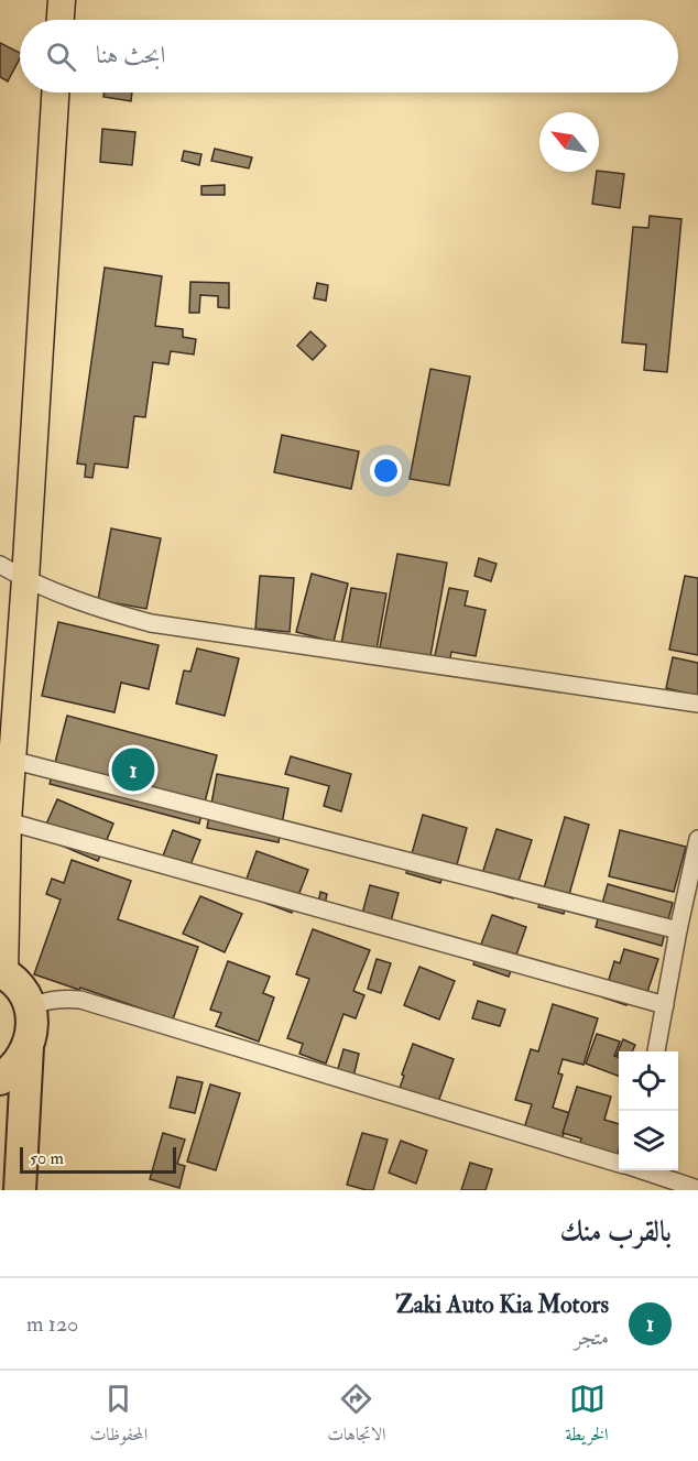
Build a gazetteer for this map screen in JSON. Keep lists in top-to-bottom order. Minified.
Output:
{"scale_bar":"50 m","north":"top left","page":{"search":"ابحث هنا","pins":"1","scale":"50 m","heading":"بالقرب منك","list":[{"mark":"1","name":"Zaki Auto Kia Motors","note":"متجر","value":"120 m"}],"nav":["الخريطة","الاتجاهات","المحفوظات"]}}
